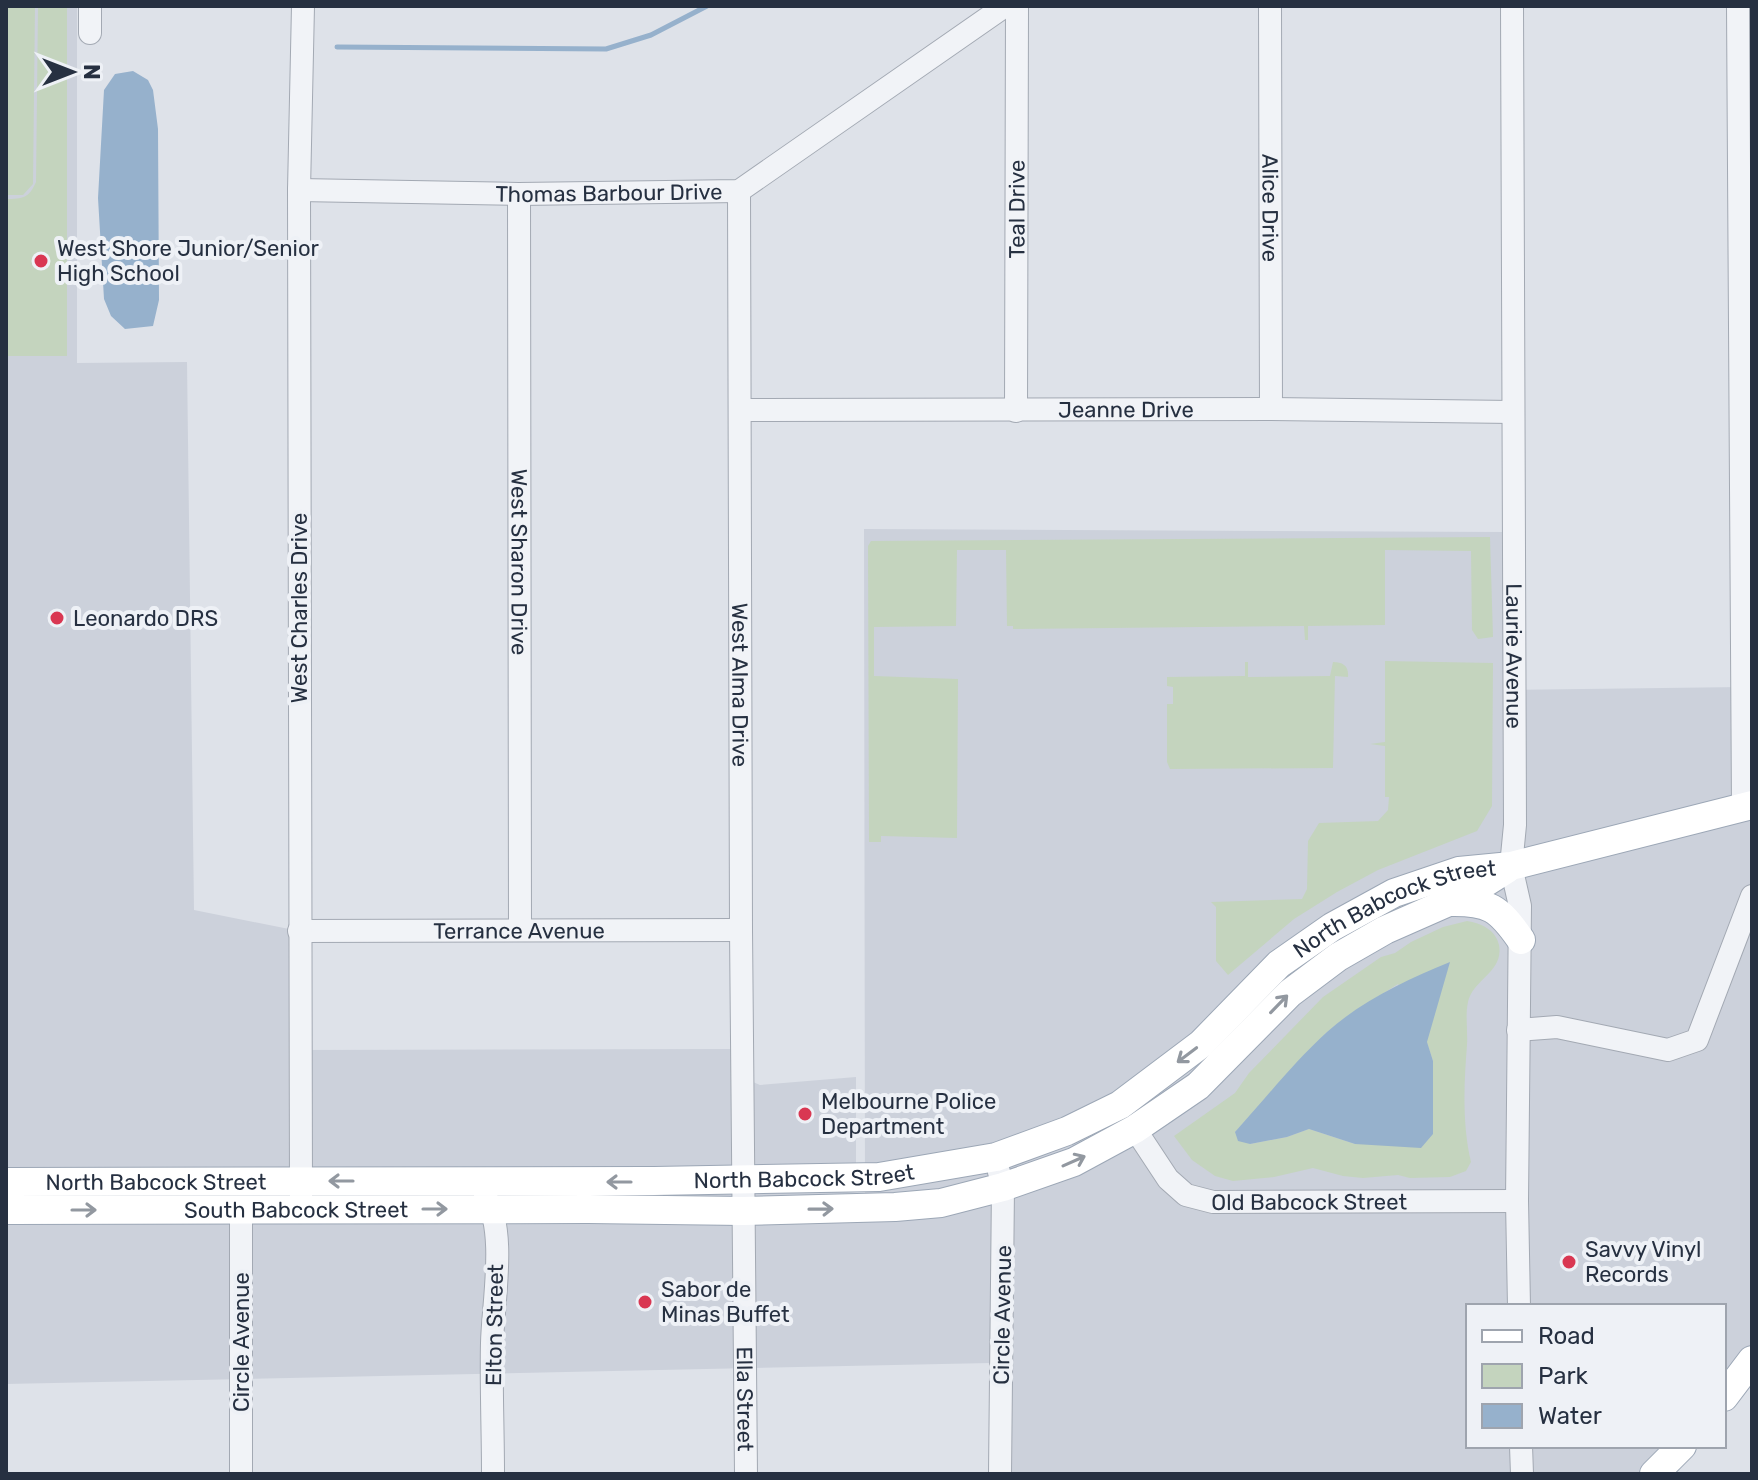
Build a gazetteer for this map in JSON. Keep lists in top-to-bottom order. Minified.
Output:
{"streets":{"main road":["North Babcock Street","South Babcock Street"],"street":["Thomas Barbour Drive","Alice Drive","Teal Drive","Jeanne Drive","West Sharon Drive","West Charles Drive","Laurie Avenue","West Alma Drive","Terrance Avenue","Old Babcock Street","Circle Avenue","Elton Street","Ella Street"]},"crossings":[["Thomas Barbour Drive","West Sharon Drive"],["Thomas Barbour Drive","West Charles Drive"],["Thomas Barbour Drive","West Alma Drive"],["Alice Drive","Jeanne Drive"],["Teal Drive","Jeanne Drive"],["Jeanne Drive","Laurie Avenue"],["Jeanne Drive","West Alma Drive"],["West Sharon Drive","Terrance Avenue"],["West Charles Drive","North Babcock Street"],["West Charles Drive","Terrance Avenue"],["West Charles Drive","South Babcock Street"],["Laurie Avenue","North Babcock Street"],["Laurie Avenue","Old Babcock Street"],["West Alma Drive","North Babcock Street"],["West Alma Drive","Terrance Avenue"],["West Alma Drive","Ella Street"],["North Babcock Street","Old Babcock Street"],["North Babcock Street","South Babcock Street"],["North Babcock Street","Circle Avenue"],["North Babcock Street","Elton Street"],["North Babcock Street","Ella Street"],["South Babcock Street","Circle Avenue"],["South Babcock Street","Elton Street"]],"one_way":["South Babcock Street"],"places":["West Shore Junior/Senior High School","Leonardo DRS","Melbourne Police Department","Savvy Vinyl Records","Sabor de Minas Buffet"],"legend":["Road","Park","Water"],"north":"right"}
